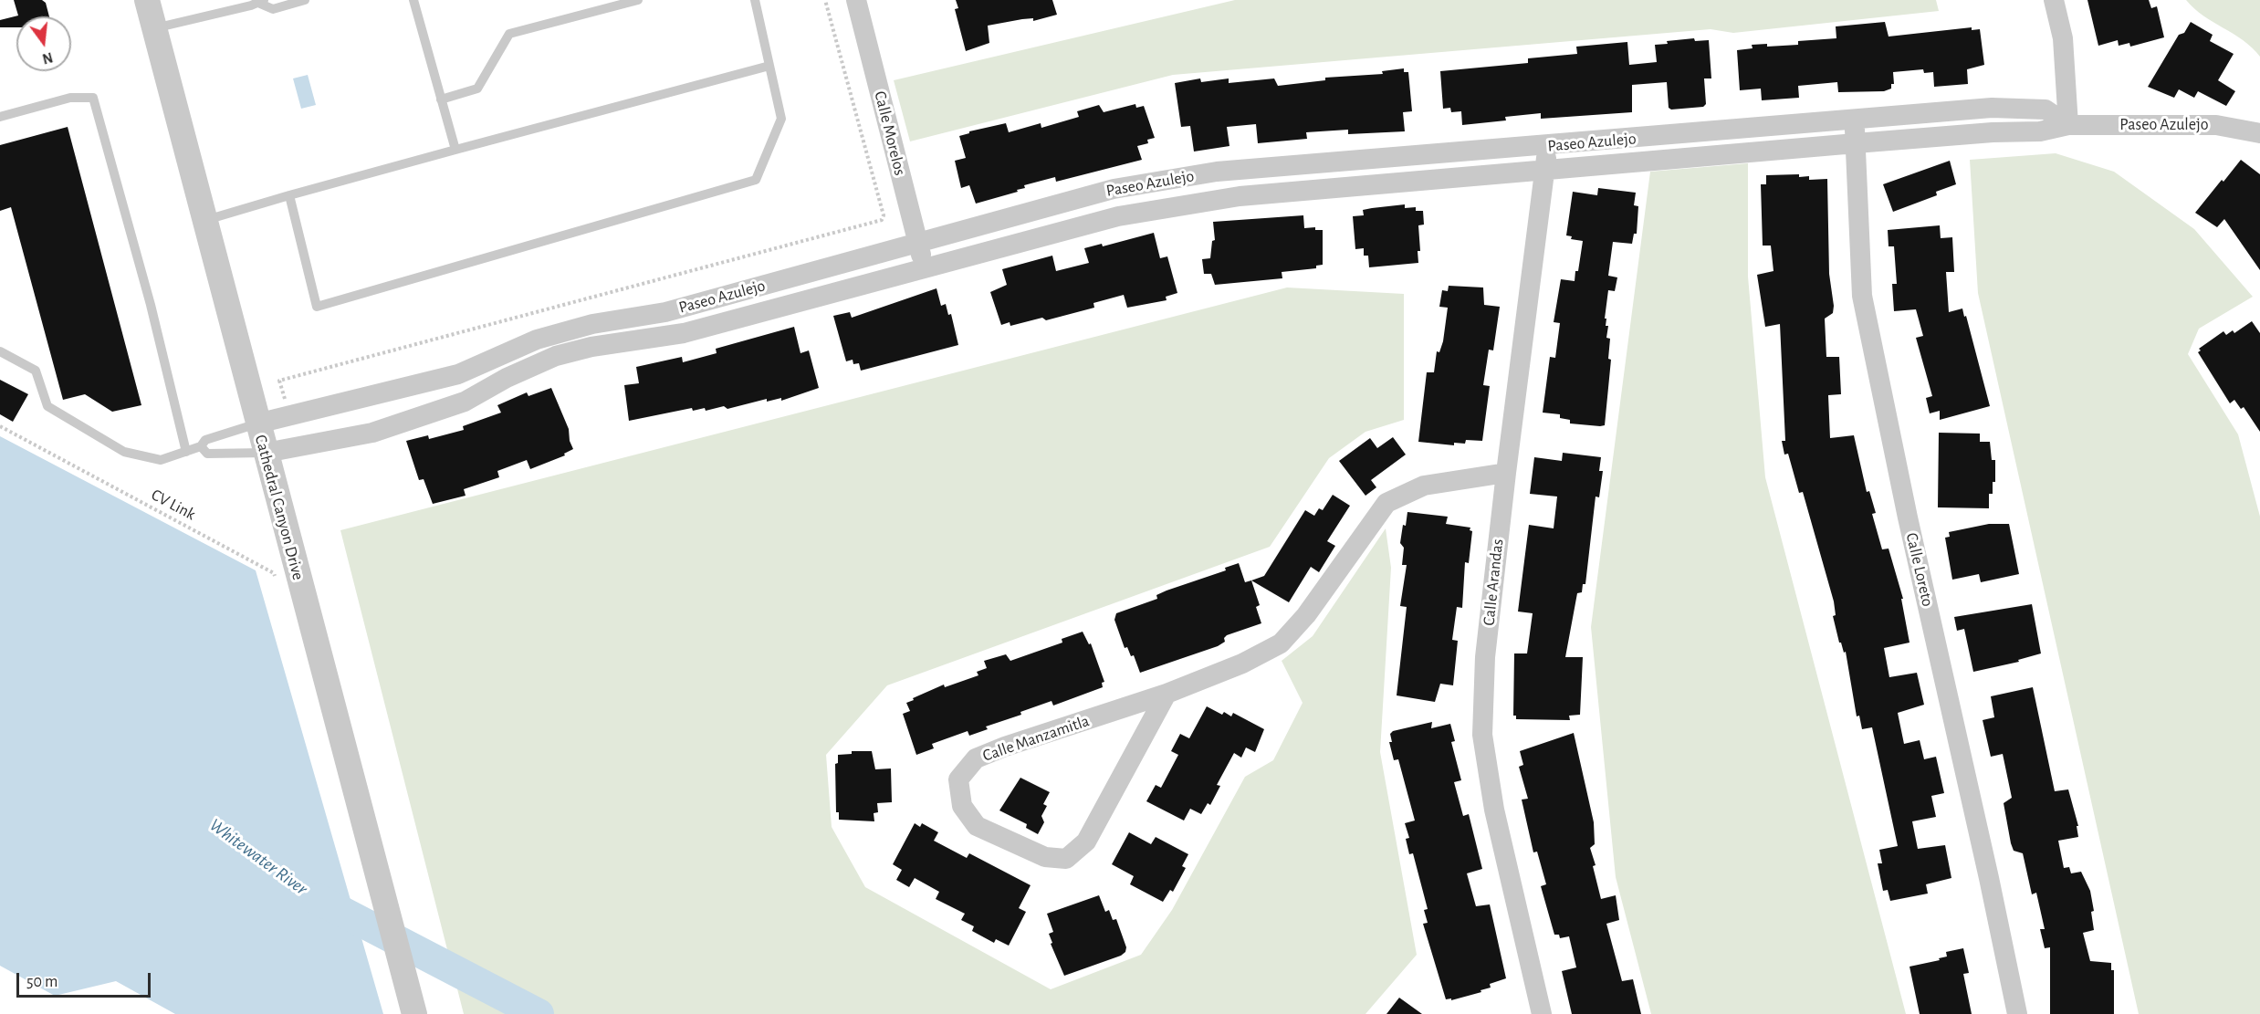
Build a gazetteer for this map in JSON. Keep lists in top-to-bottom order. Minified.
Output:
{"streets":{"street":["Paseo Azulejo","Calle Morelos","Cathedral Canyon Drive","Calle Loreto","Calle Arandas","Calle Manzamitla"],"path":["CV Link"]},"crossings":[["Paseo Azulejo","Calle Morelos"],["Paseo Azulejo","Cathedral Canyon Drive"],["Paseo Azulejo","Calle Loreto"],["Paseo Azulejo","Calle Arandas"],["Calle Arandas","Calle Manzamitla"]],"water":["Whitewater River"],"scale_bar":"50 m","north":"bottom"}
